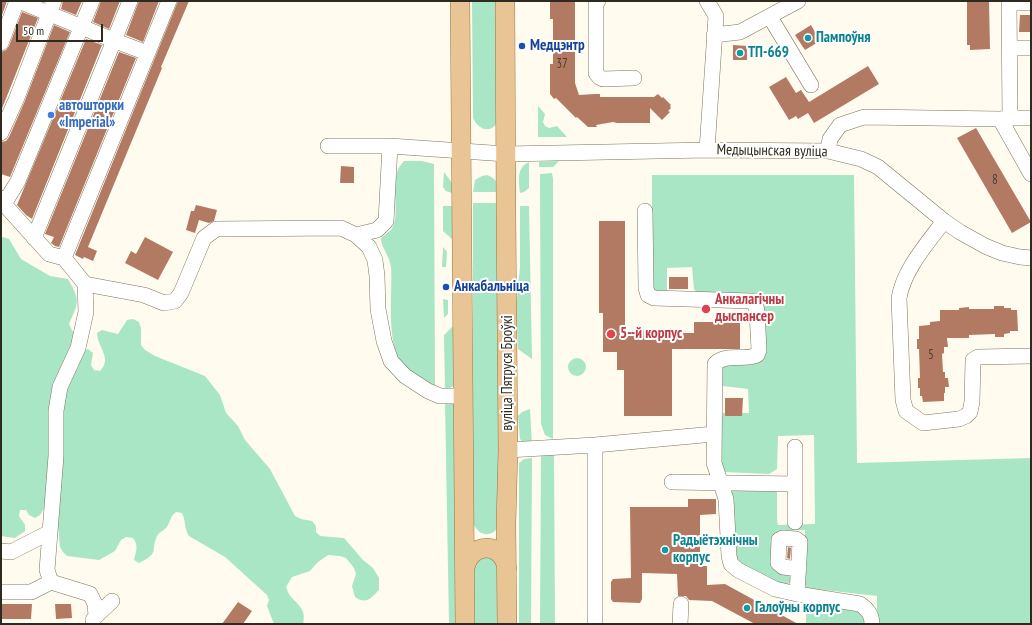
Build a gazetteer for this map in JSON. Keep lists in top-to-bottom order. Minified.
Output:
{"streets":{"main road":["вуліца Пятруся Броўкі"],"street":["Медыцынская вуліца"]},"crossings":[["Медыцынская вуліца","вуліца Пятруся Броўкі"]],"places":["Пампоўня","Медцэнтр","ТП-669","автошторки «Imperial»","Анкабальніца","Анкалагічны дыспансер","5--й корпус","Радыётэхнічны корпус","Галоўны корпус"],"house_numbers":["37","8","5"],"scale_bar":"50 m"}
